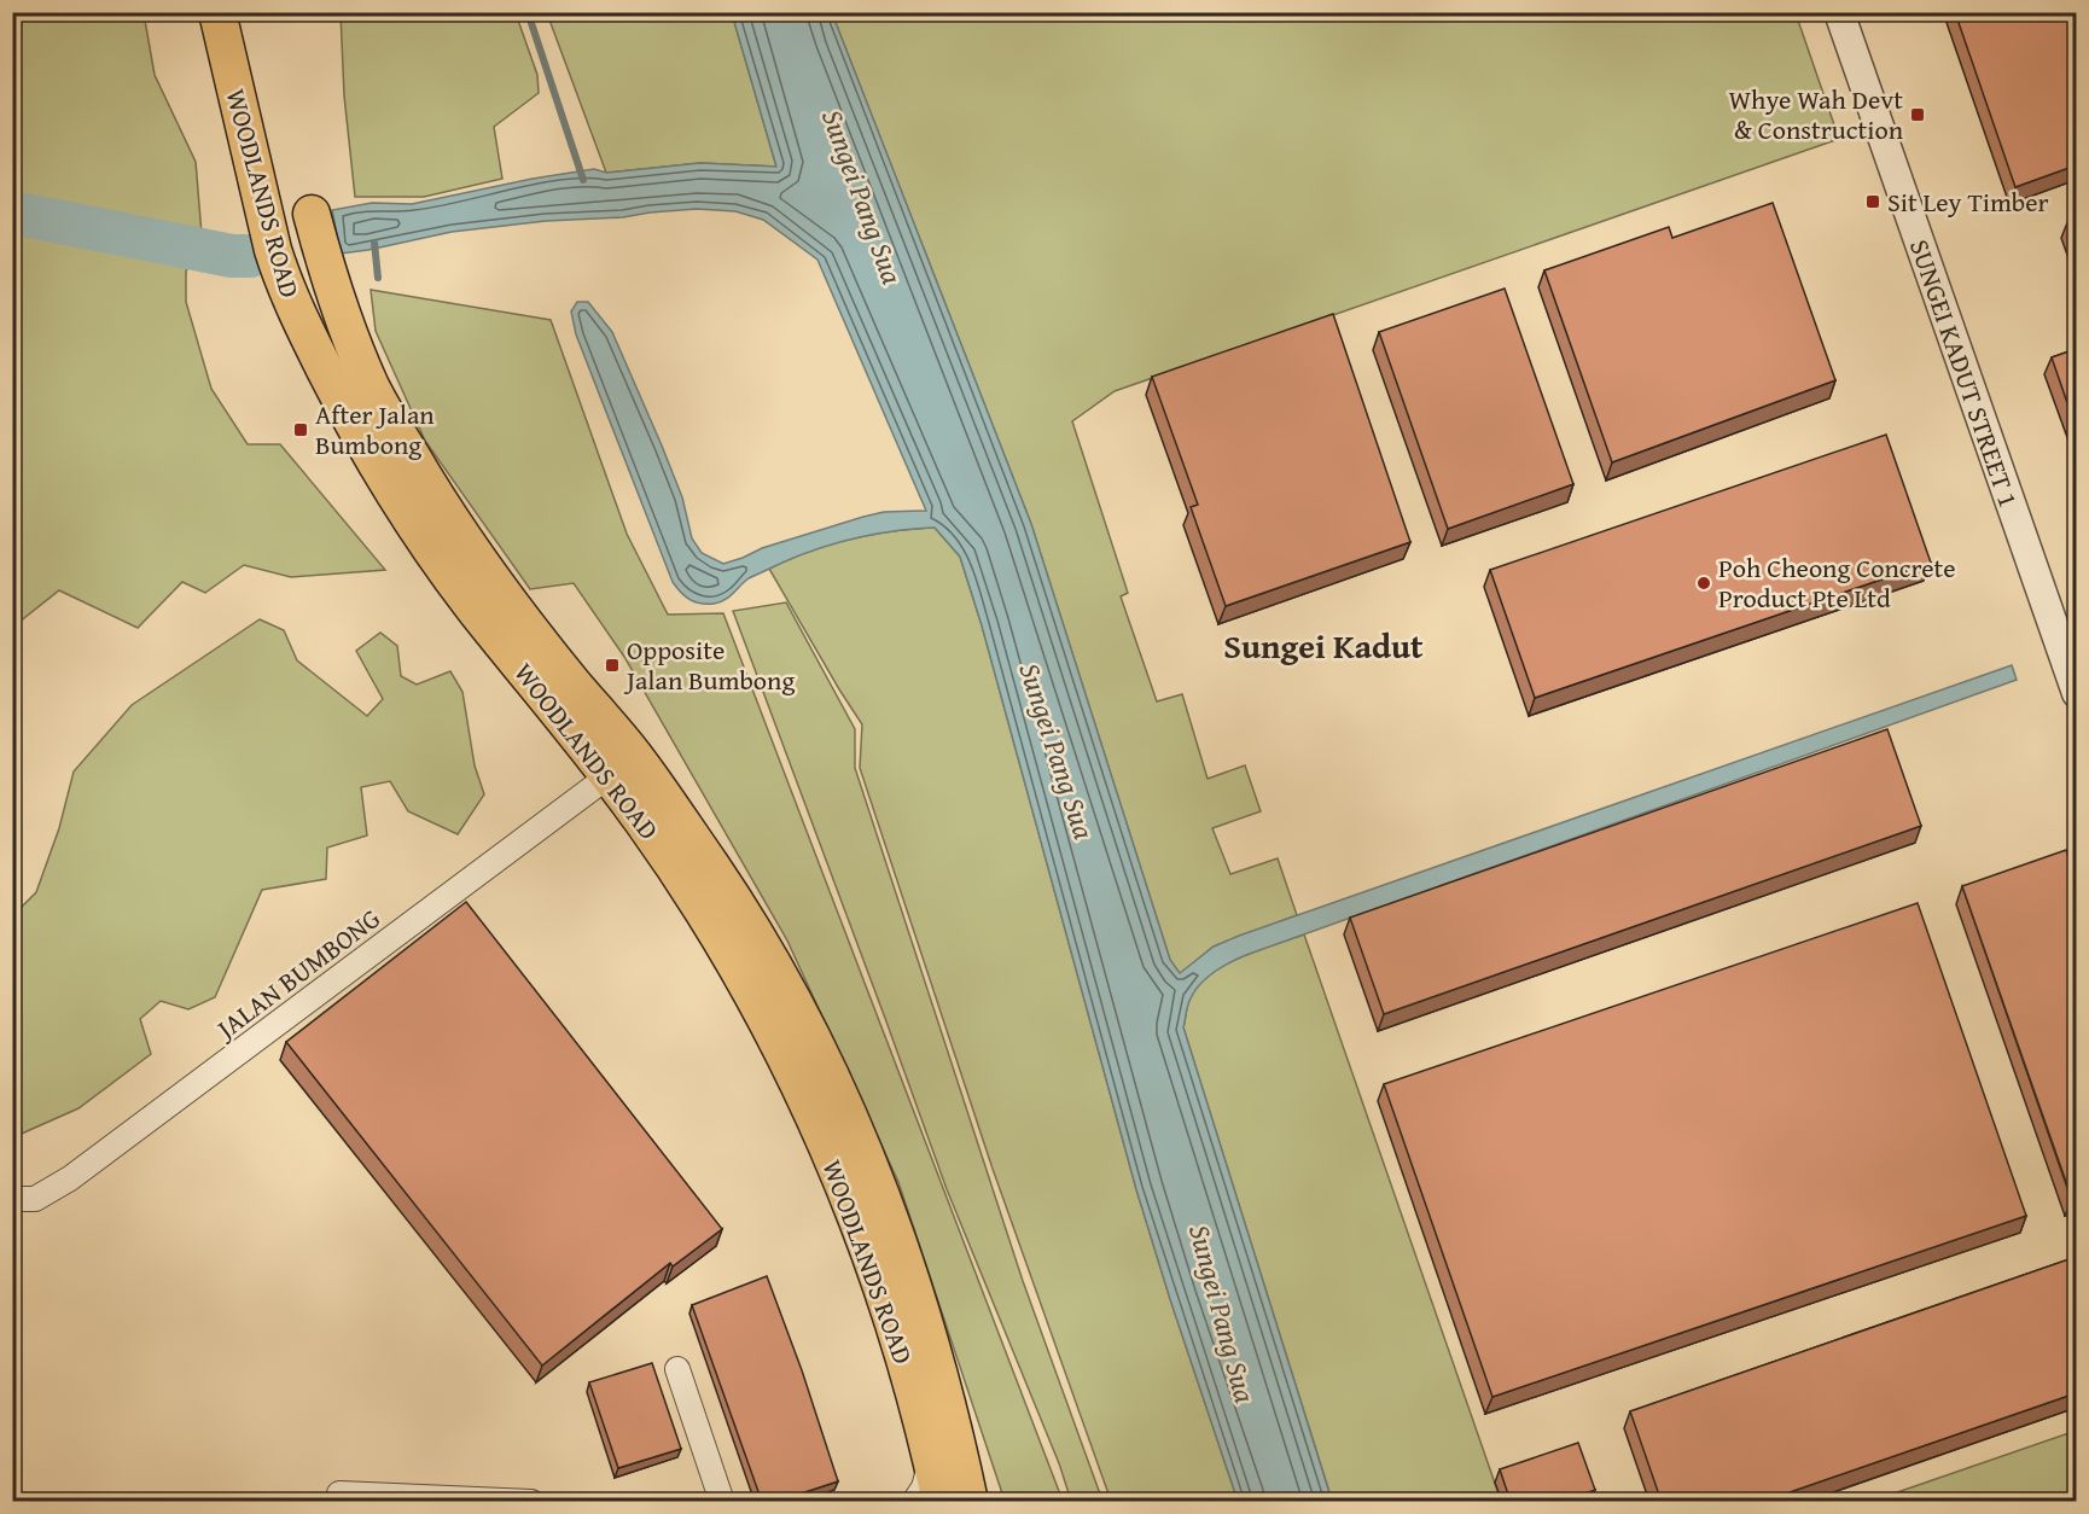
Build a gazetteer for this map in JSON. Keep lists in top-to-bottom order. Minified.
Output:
{"streets":{"main road":["WOODLANDS ROAD"],"street":["SUNGEI KADUT STREET 1","JALAN BUMBONG"]},"crossings":[["WOODLANDS ROAD","JALAN BUMBONG"]],"districts":["Sungei Kadut"],"water":["Sungei Pang Sua"],"places":{"transit":["Whye Wah Devt & Construction","Sit Ley Timber","After Jalan Bumbong","Opposite Jalan Bumbong"],"other":["Poh Cheong Concrete Product Pte Ltd"]}}
